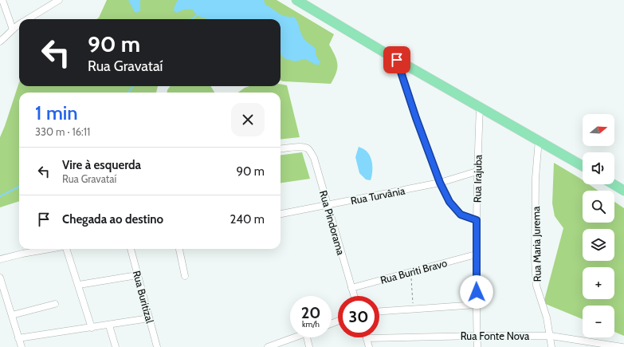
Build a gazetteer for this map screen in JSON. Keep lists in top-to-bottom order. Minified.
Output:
{"streets":{"street":["Rua Irajuba","Rua Turvânia","Rua Pindorama","Rua Maria Jurema","Rua Buriti Bravo","Rua Buritizal","Rua Fonte Nova"]},"crossings":[["Rua Irajuba","Rua Turvânia"],["Rua Irajuba","Rua Buriti Bravo"],["Rua Irajuba","Rua Fonte Nova"],["Rua Turvânia","Rua Pindorama"],["Rua Pindorama","Rua Buriti Bravo"],["Rua Maria Jurema","Rua Fonte Nova"]],"north":"right","page":{"turn":["90 m","Rua Gravataí"],"heading":["1 min","330 m · 16:11"],"map_buttons":["+","−"],"list":[{"name":"Vire à esquerda","note":"Rua Gravataí","value":"90 m"},{"name":"Chegada ao destino","value":"240 m"}],"speed":"20 km/h","limit":"30"}}
